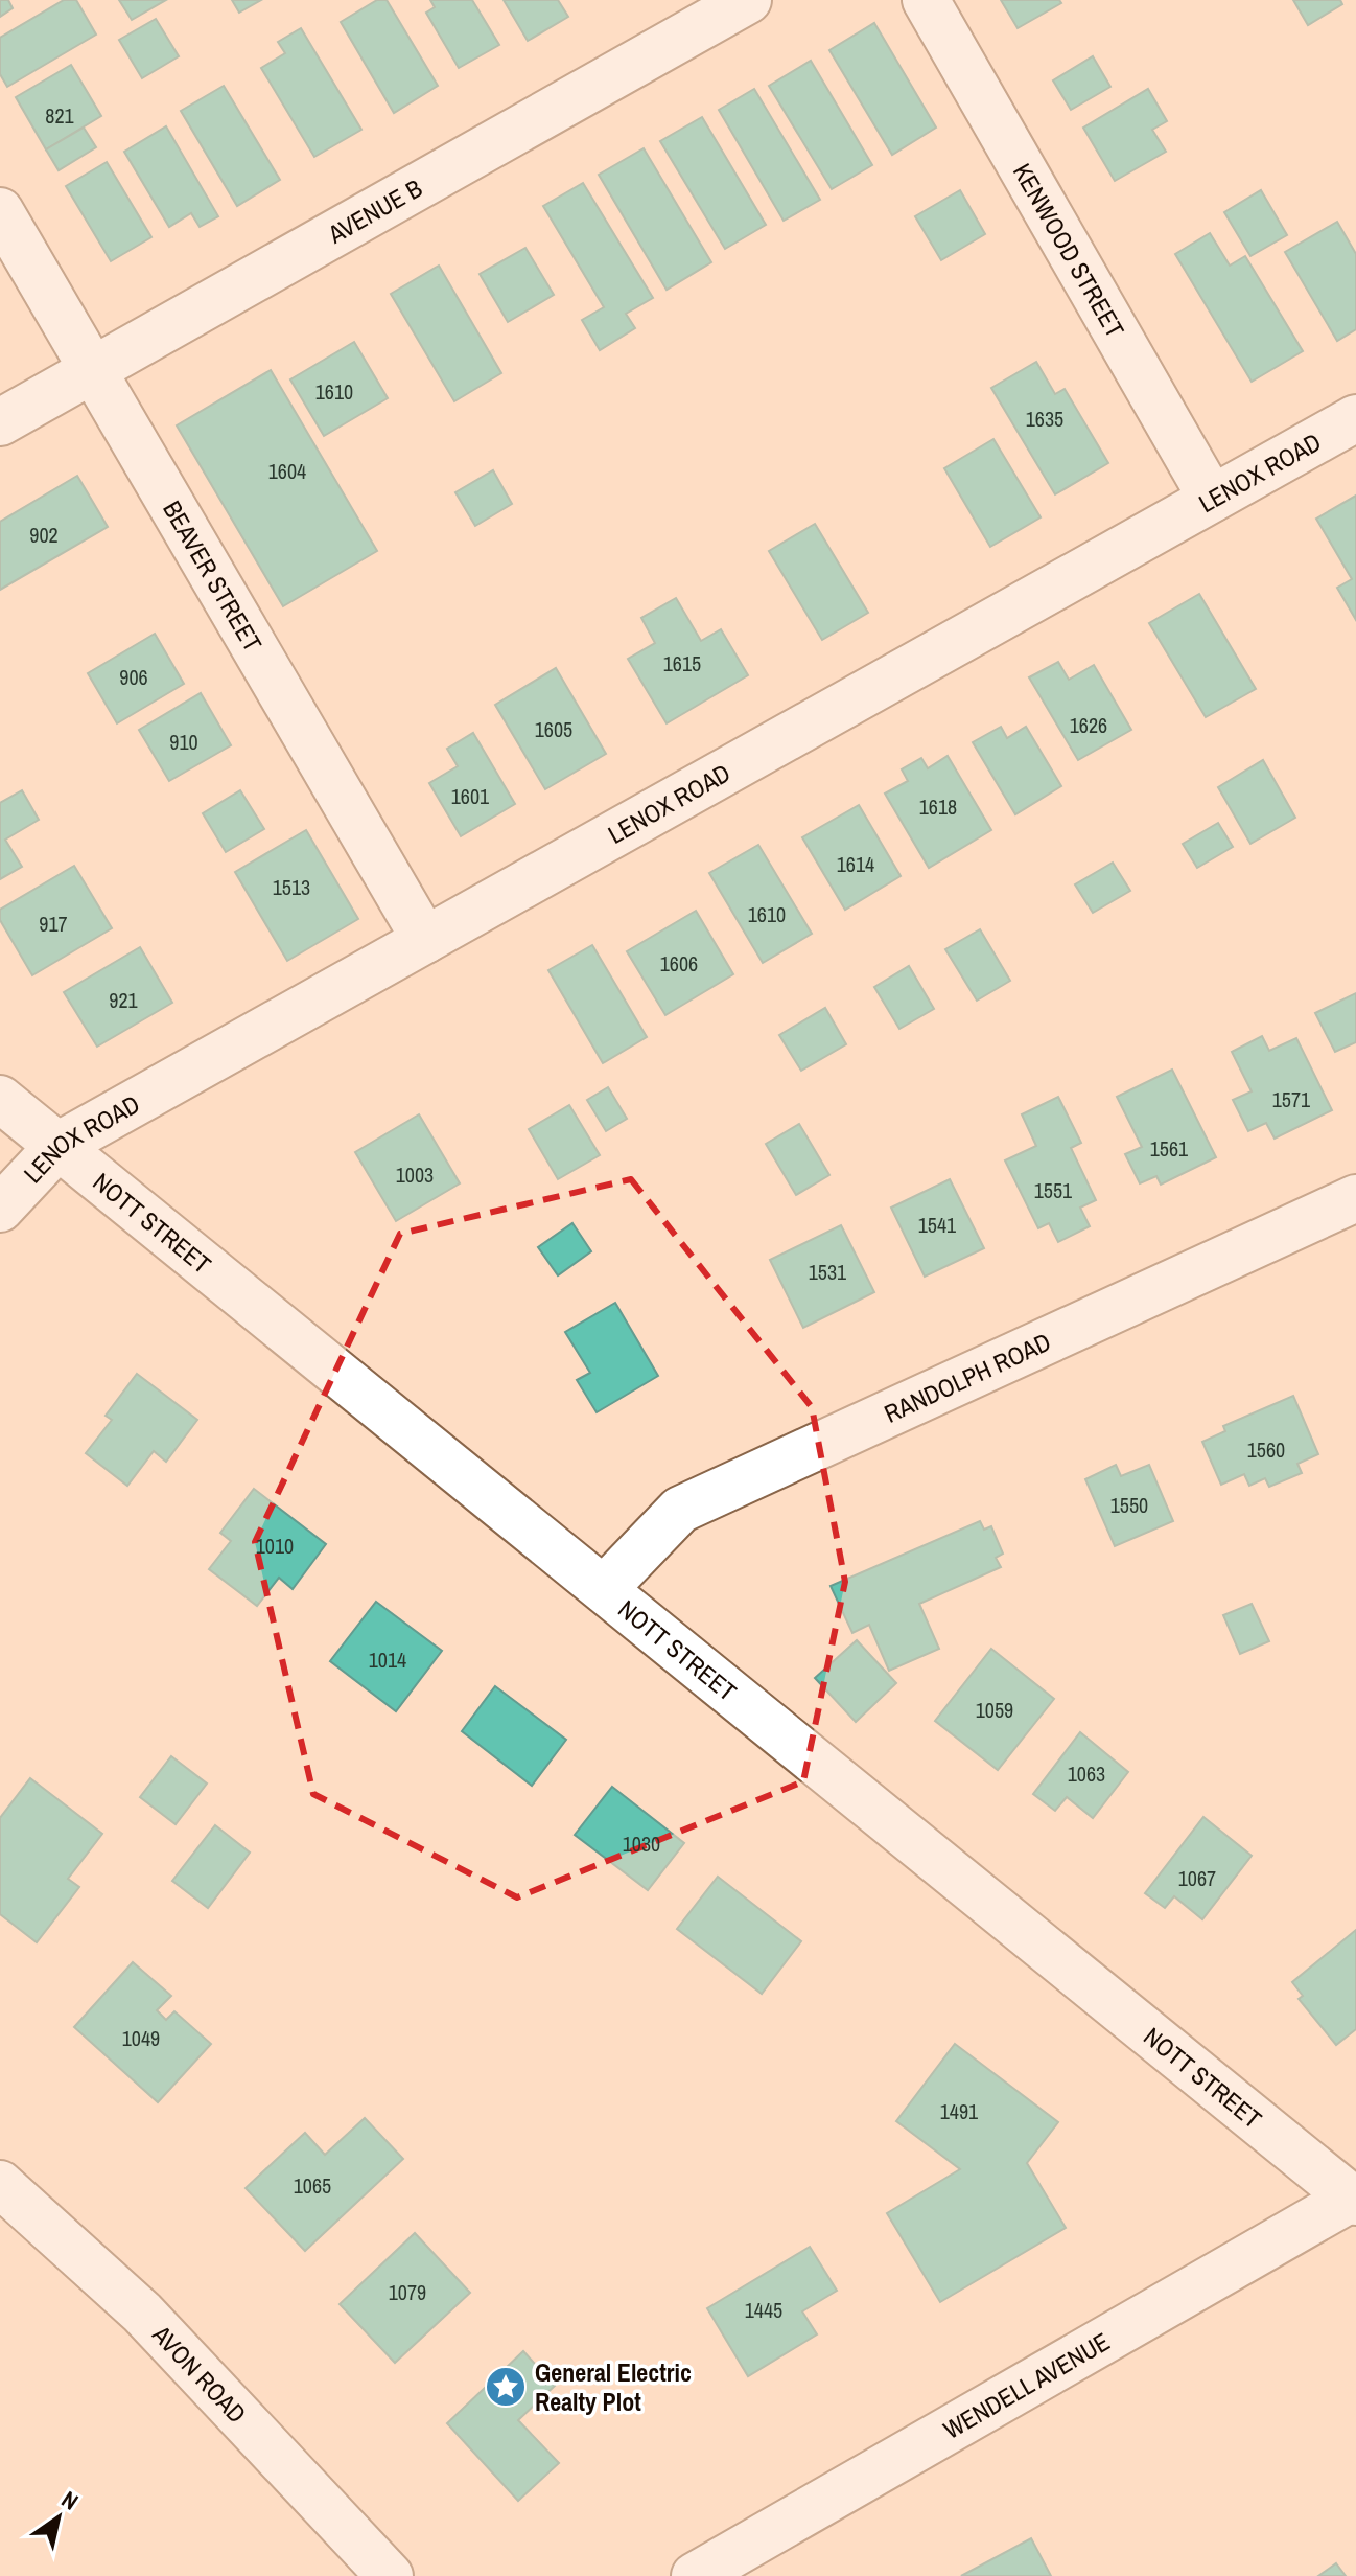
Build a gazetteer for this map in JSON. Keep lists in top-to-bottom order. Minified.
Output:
{"streets":{"street":["AVENUE B","KENWOOD STREET","LENOX ROAD","BEAVER STREET","NOTT STREET","RANDOLPH ROAD","AVON ROAD","WENDELL AVENUE"]},"crossings":[["AVENUE B","BEAVER STREET"],["KENWOOD STREET","LENOX ROAD"],["LENOX ROAD","BEAVER STREET"],["LENOX ROAD","NOTT STREET"],["NOTT STREET","RANDOLPH ROAD"],["NOTT STREET","WENDELL AVENUE"]],"places":{"place":["General Electric Realty Plot"]},"house_numbers":["821","1610","1635","1604","902","1615","906","1626","1605","910","1601","1618","1614","1513","1610","917","1606","921","1571","1561","1003","1551","1541","1531","1560","1550","1010","1014","1059","1063","1030","1067","1049","1491","1065","1079","1445"],"north":"top right"}
